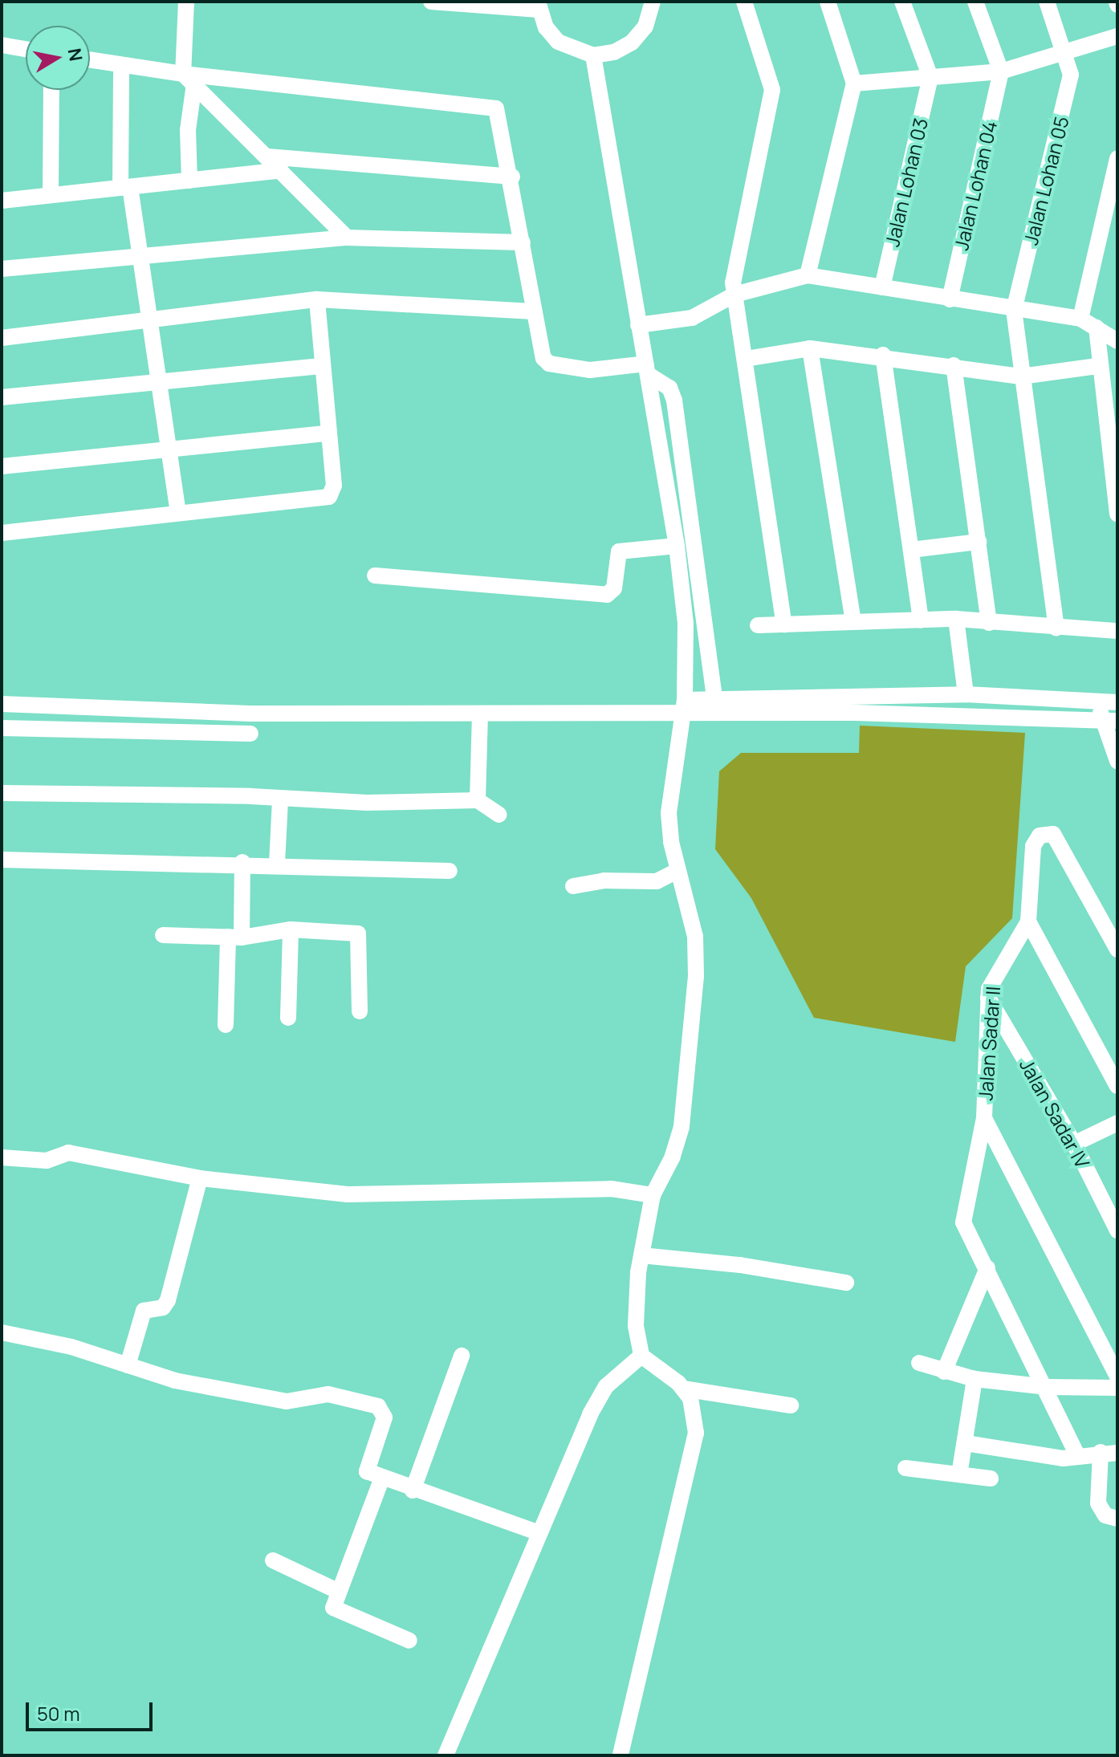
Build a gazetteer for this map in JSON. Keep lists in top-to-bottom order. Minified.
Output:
{"streets":{"street":["Jalan Lohan 05","Jalan Lohan 03","Jalan Lohan 04","Jalan Sadar II","Jalan Sadar IV"]},"crossings":[["Jalan Sadar II","Jalan Sadar IV"]],"scale_bar":"50 m","north":"right"}
